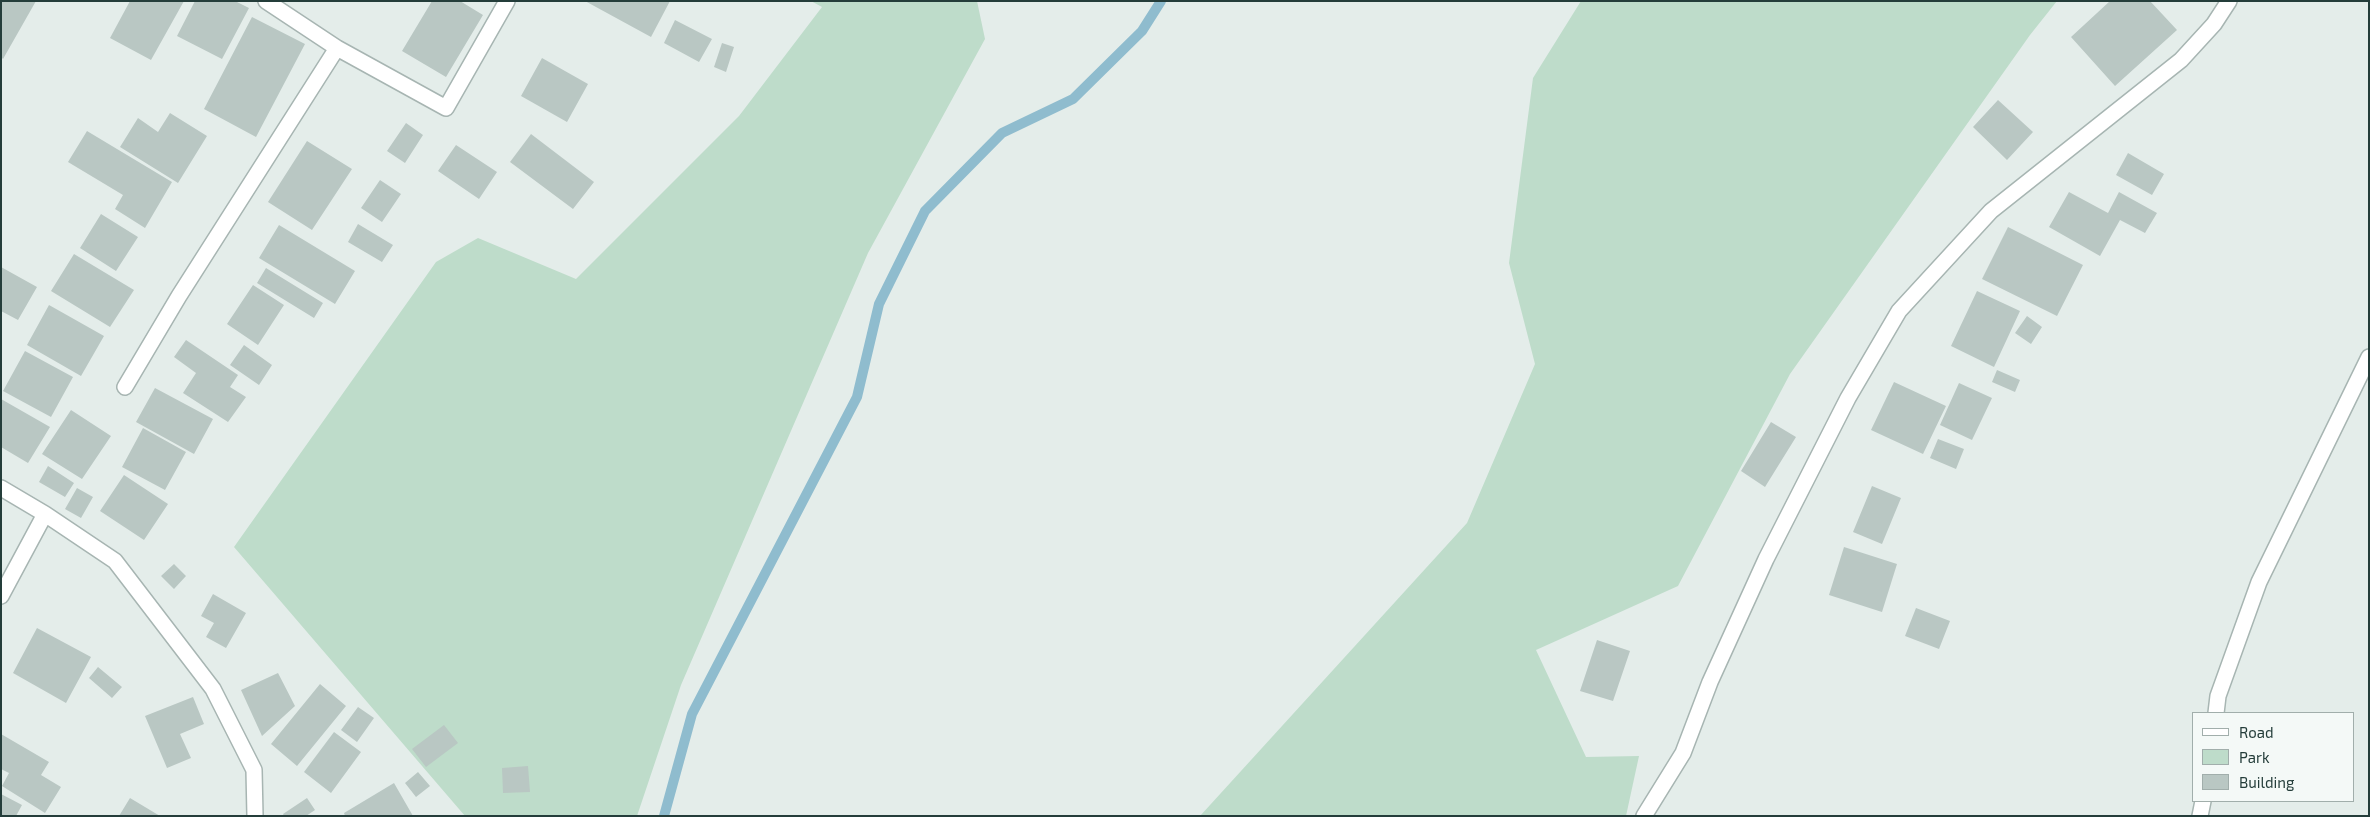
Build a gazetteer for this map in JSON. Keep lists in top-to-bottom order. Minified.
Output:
{"legend":["Road","Park","Building"]}
